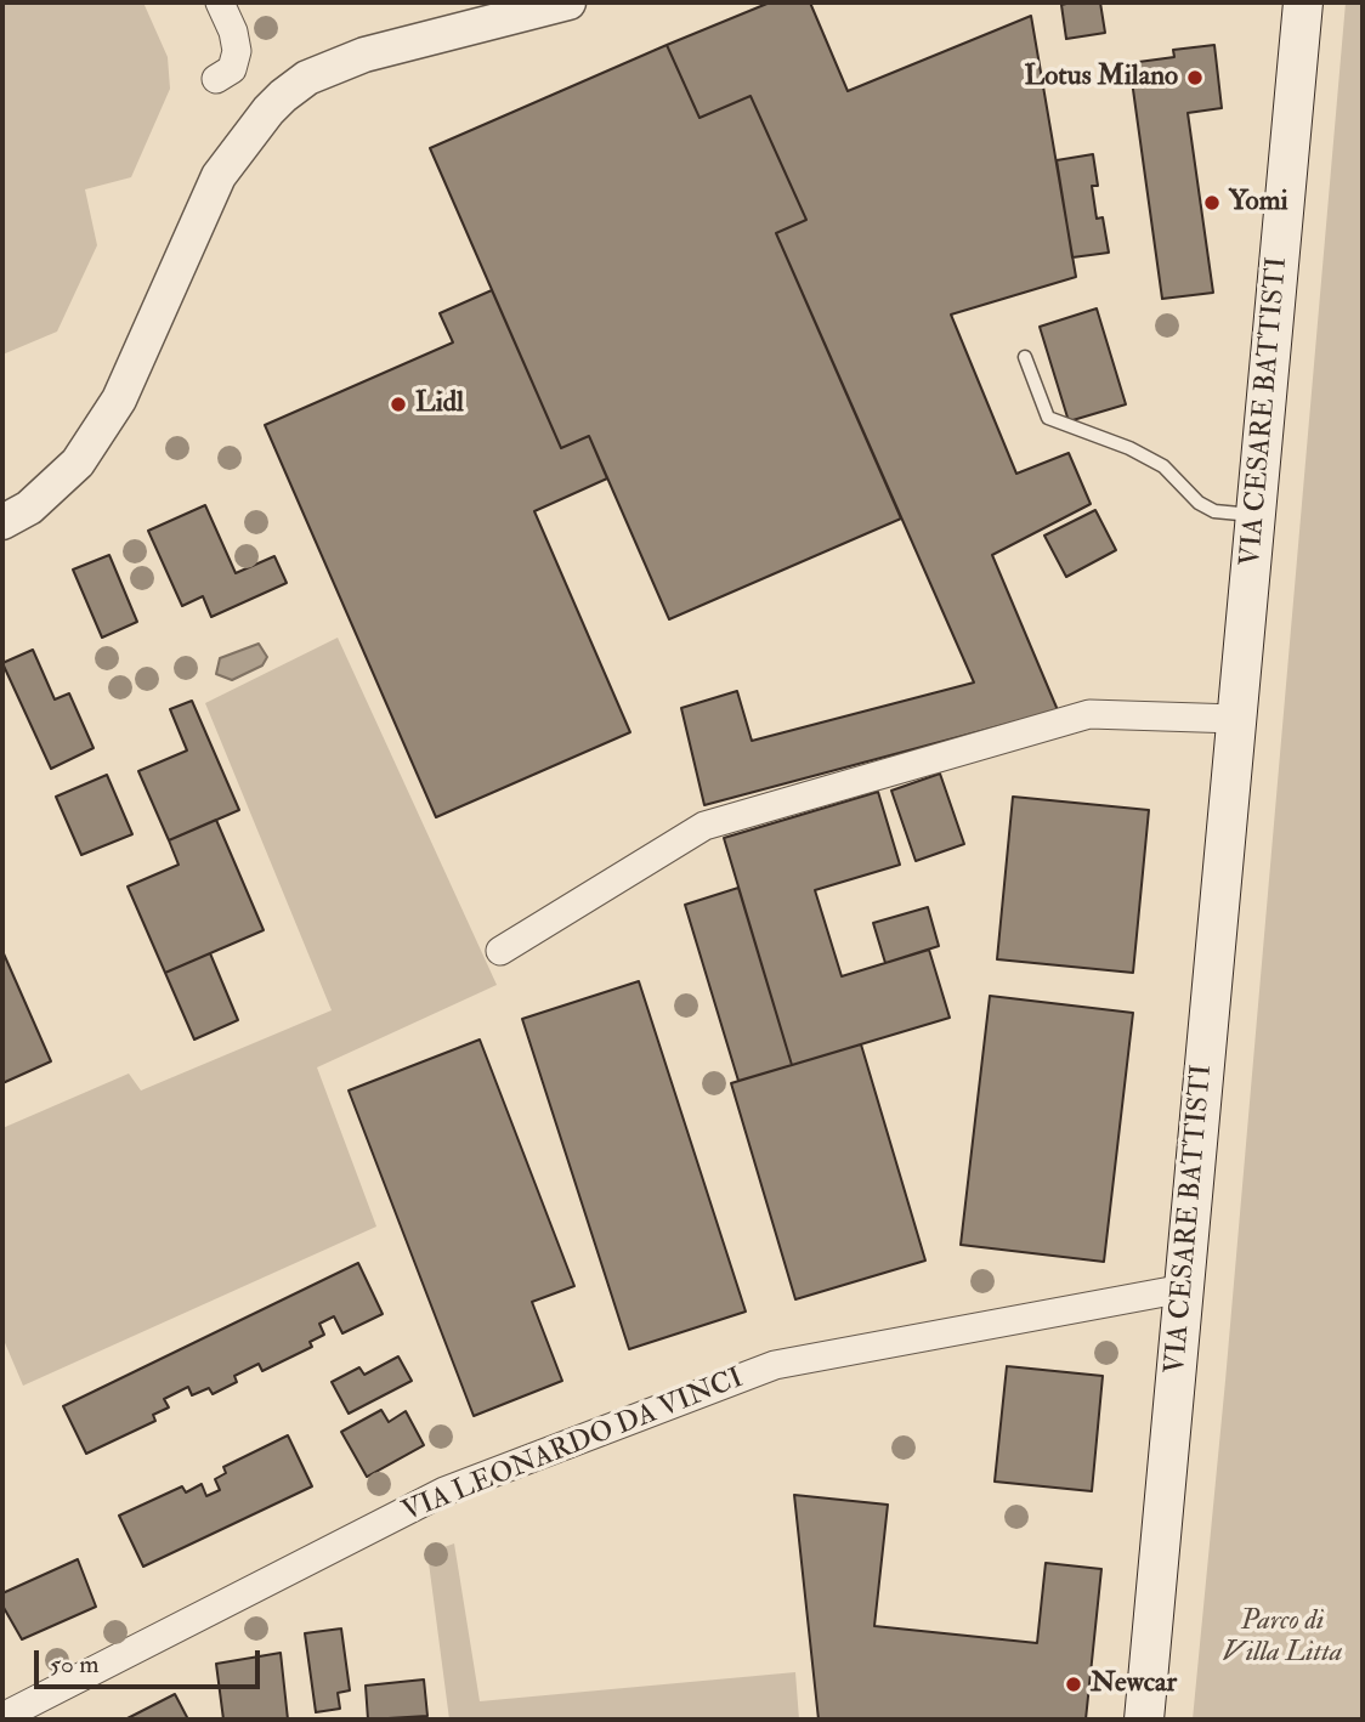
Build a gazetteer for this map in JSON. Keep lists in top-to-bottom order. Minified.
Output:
{"streets":{"main road":["VIA CESARE BATTISTI"],"street":["VIA LEONARDO DA VINCI"]},"crossings":[["VIA CESARE BATTISTI","VIA LEONARDO DA VINCI"]],"parks":["Parco di Villa Litta"],"places":["Lotus Milano","Yomi","Lidl","Newcar"],"scale_bar":"50 m"}
